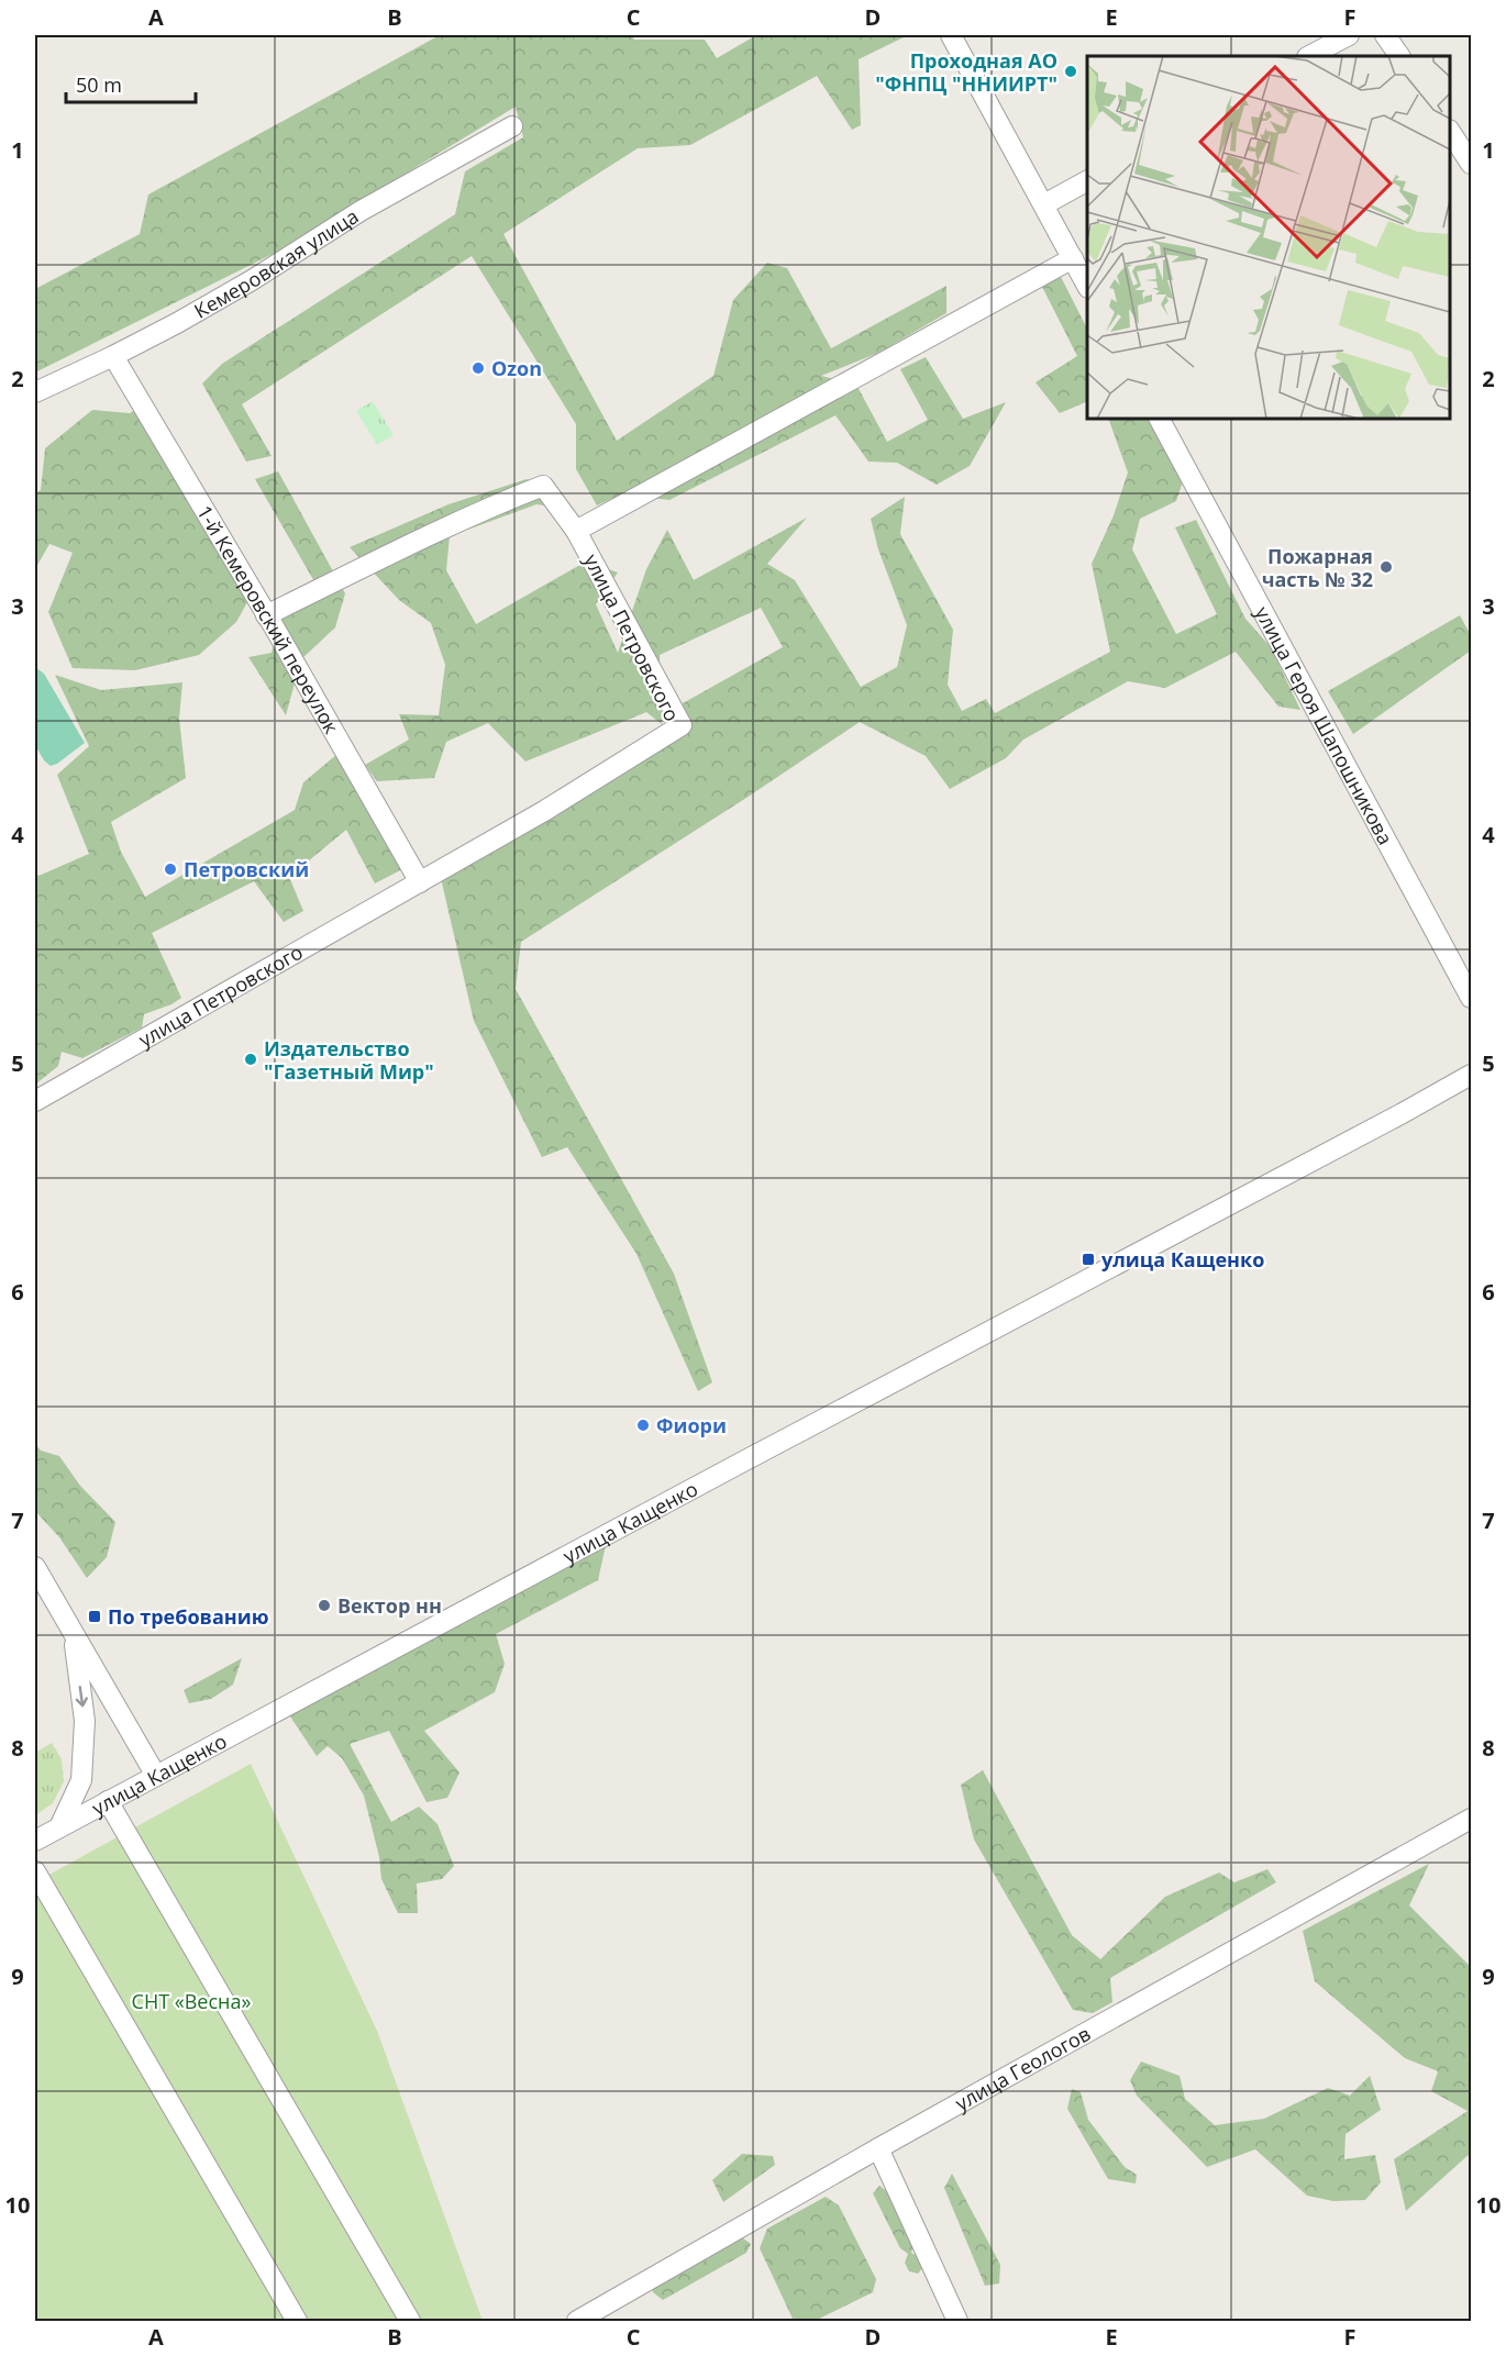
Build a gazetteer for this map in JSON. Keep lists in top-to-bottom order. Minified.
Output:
{"streets":{"street":["Кемеровская улица","1-й Кемеровский переулок","улица Петровского","улица Героя Шапошникова","улица Кащенко","улица Геологов"]},"crossings":[["Кемеровская улица","1-й Кемеровский переулок"],["1-й Кемеровский переулок","улица Петровского"]],"parks":["СНТ «Весна»"],"places":{"other":["Проходная АО \"ФНПЦ \"ННИИРТ\"","Ozon","Пожарная часть № 32","Петровский","Издательство \"Газетный Мир\"","Фиори","Вектор нн"],"transit":["улица Кащенко","По требованию"]},"scale_bar":"50 m","grid":{"columns":["A","B","C","D","E","F"],"rows":["1","2","3","4","5","6","7","8","9","10"]}}
